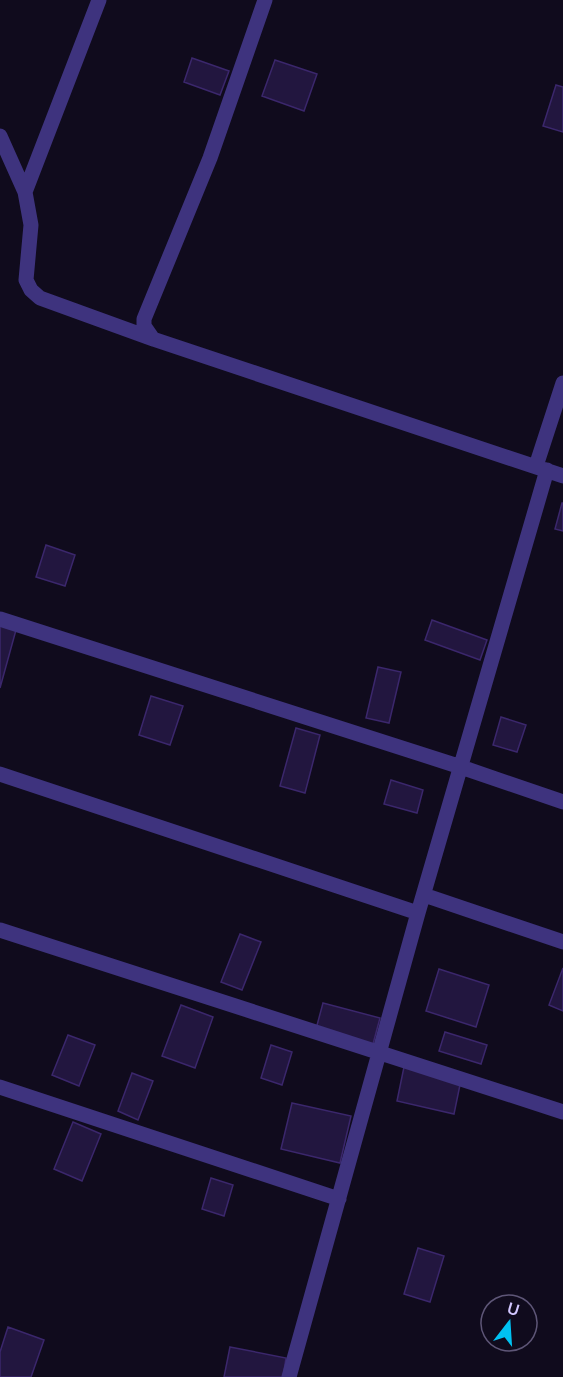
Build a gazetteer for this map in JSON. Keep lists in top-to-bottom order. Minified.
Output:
{"north":"top"}
